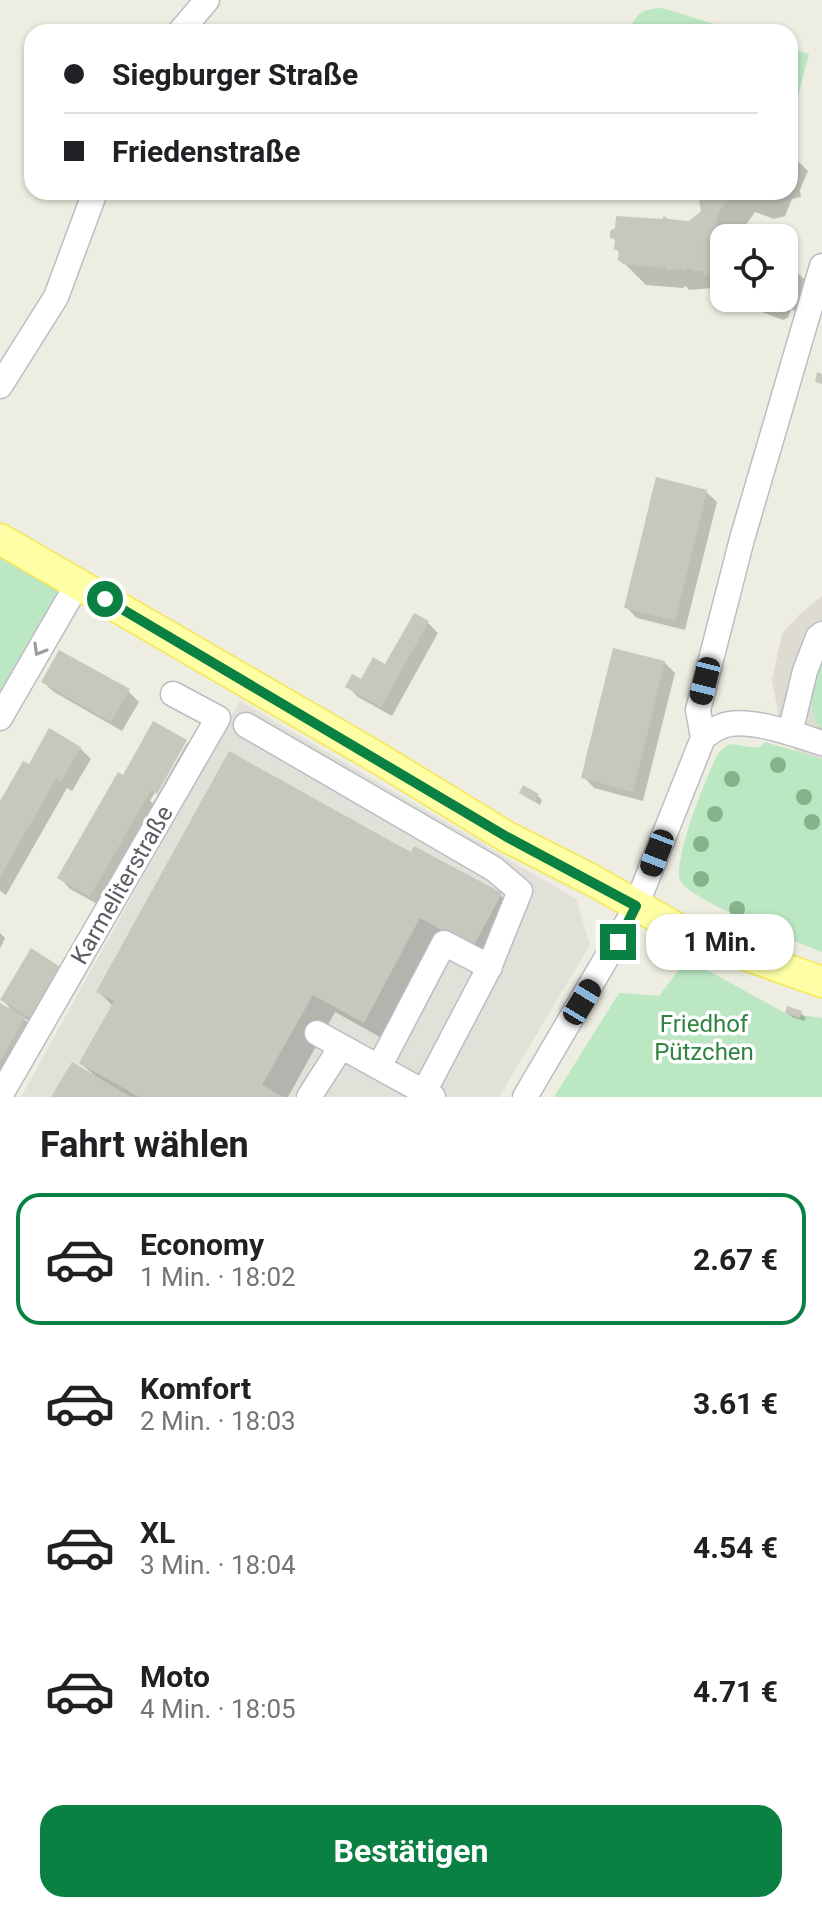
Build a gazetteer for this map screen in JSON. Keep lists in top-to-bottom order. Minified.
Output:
{"streets":{"street":["Karmeliterstraße"]},"parks":["Friedhof Pützchen"],"page":{"banner":["Siegburger Straße","Friedenstraße"],"bubble":"1 Min.","heading":"Fahrt wählen","list":[{"name":"Economy","note":"1 Min. · 18:02","value":"2.67 €"},{"name":"Komfort","note":"2 Min. · 18:03","value":"3.61 €"},{"name":"XL","note":"3 Min. · 18:04","value":"4.54 €"},{"name":"Moto","note":"4 Min. · 18:05","value":"4.71 €"}],"buttons":"Bestätigen"}}
